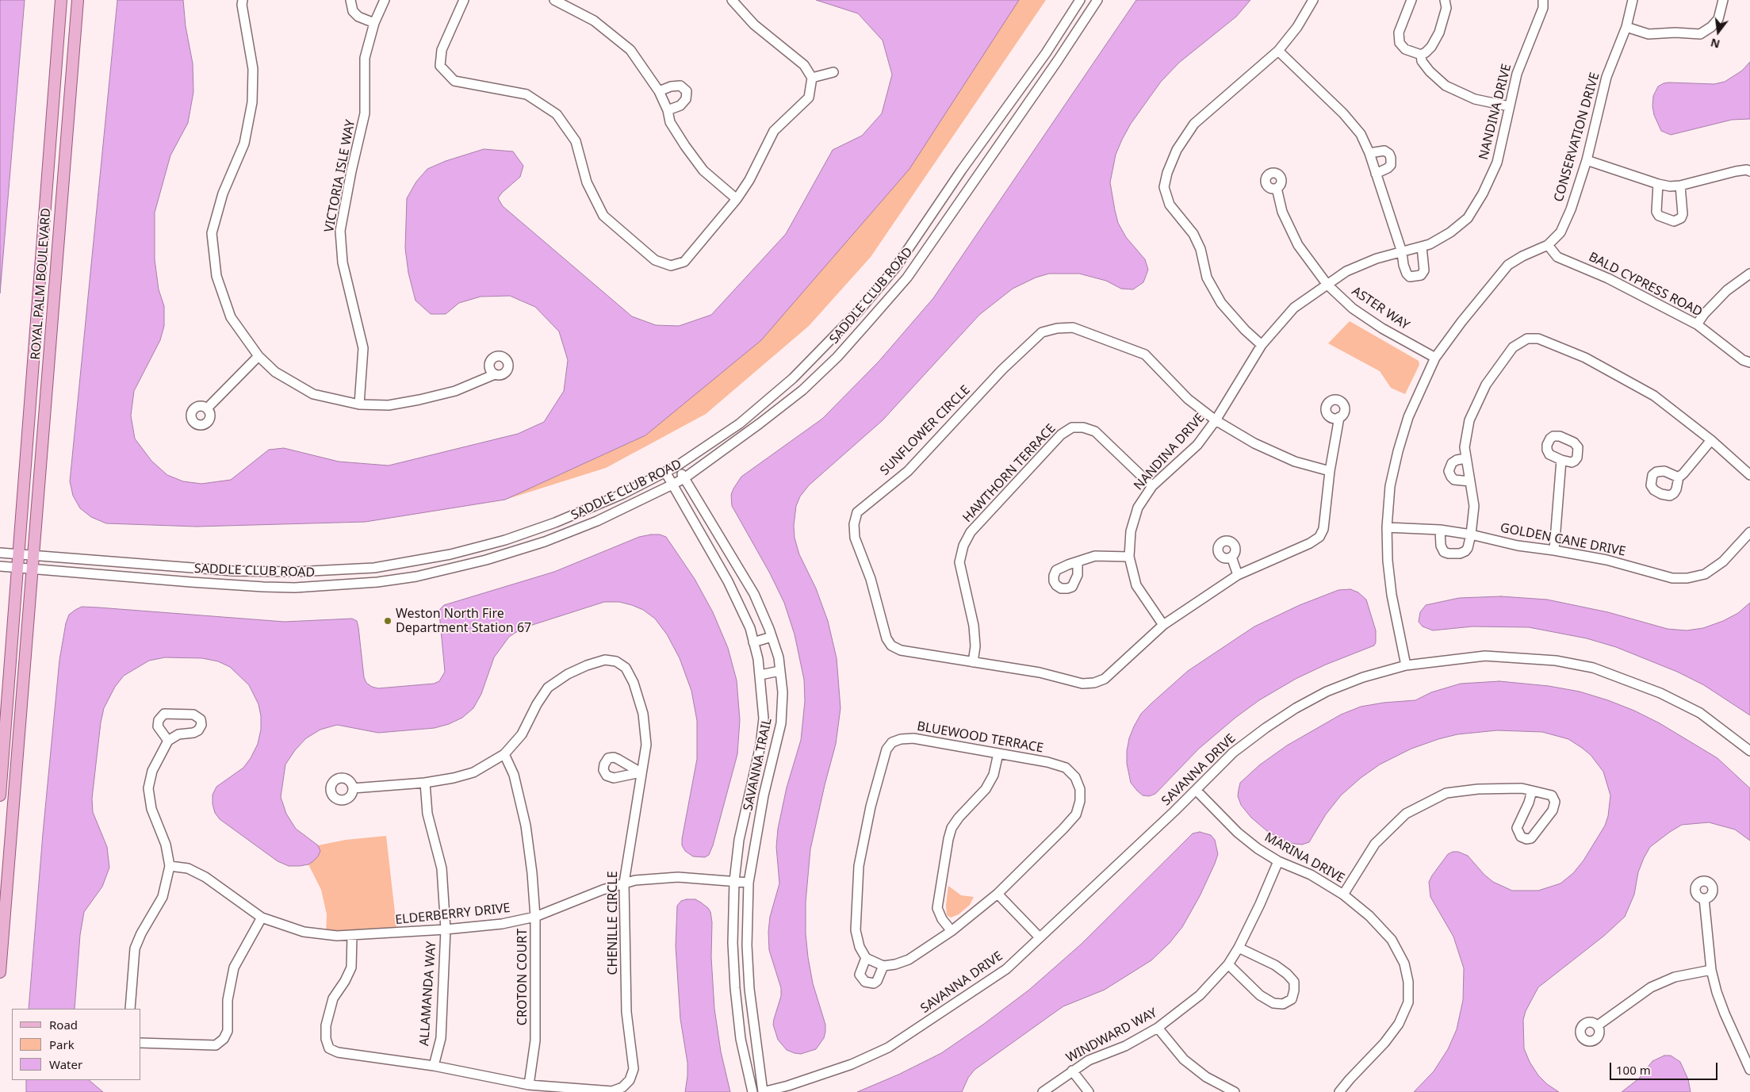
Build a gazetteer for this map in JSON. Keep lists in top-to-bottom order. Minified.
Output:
{"streets":{"main road":["ROYAL PALM BOULEVARD"],"street":["NANDINA DRIVE","CONSERVATION DRIVE","VICTORIA ISLE WAY","BALD CYPRESS ROAD","SADDLE CLUB ROAD","ASTER WAY","SUNFLOWER CIRCLE","HAWTHORN TERRACE","GOLDEN CANE DRIVE","BLUEWOOD TERRACE","SAVANNA TRAIL","SAVANNA DRIVE","MARINA DRIVE","ELDERBERRY DRIVE","CHENILLE CIRCLE","CROTON COURT","ALLAMANDA WAY","WINDWARD WAY"]},"crossings":[["NANDINA DRIVE","ASTER WAY"],["NANDINA DRIVE","SUNFLOWER CIRCLE"],["NANDINA DRIVE","HAWTHORN TERRACE"],["CONSERVATION DRIVE","BALD CYPRESS ROAD"],["CONSERVATION DRIVE","ASTER WAY"],["CONSERVATION DRIVE","GOLDEN CANE DRIVE"],["CONSERVATION DRIVE","SAVANNA DRIVE"],["ROYAL PALM BOULEVARD","SADDLE CLUB ROAD"],["SADDLE CLUB ROAD","SAVANNA TRAIL"],["SUNFLOWER CIRCLE","HAWTHORN TERRACE"],["SAVANNA TRAIL","SAVANNA DRIVE"],["SAVANNA TRAIL","ELDERBERRY DRIVE"],["SAVANNA DRIVE","MARINA DRIVE"],["MARINA DRIVE","WINDWARD WAY"],["ELDERBERRY DRIVE","CHENILLE CIRCLE"],["ELDERBERRY DRIVE","CROTON COURT"],["ELDERBERRY DRIVE","ALLAMANDA WAY"],["CHENILLE CIRCLE","CROTON COURT"],["CHENILLE CIRCLE","ALLAMANDA WAY"]],"places":["Weston North Fire Department Station 67"],"legend":["Road","Park","Water"],"scale_bar":"100 m","north":"bottom"}
